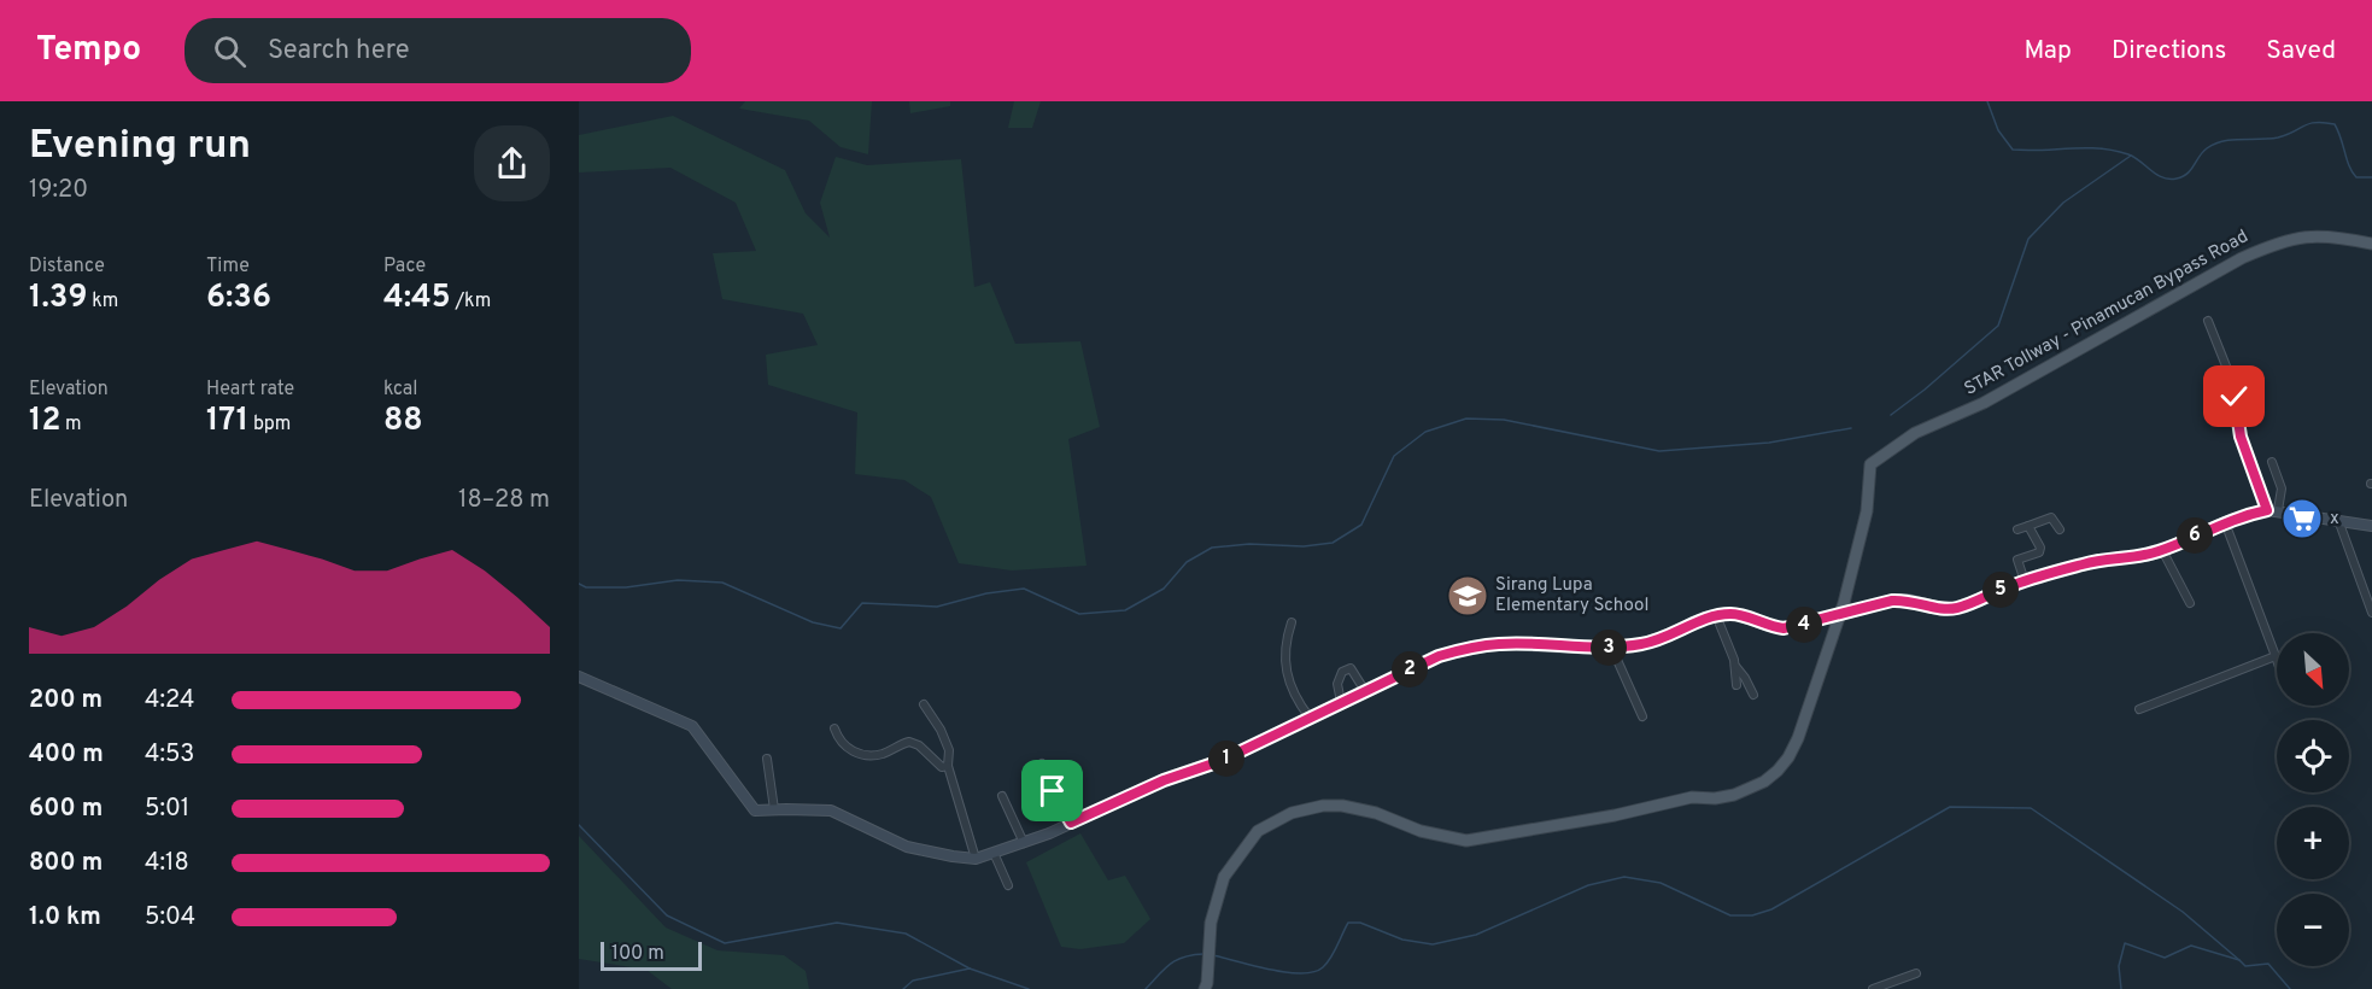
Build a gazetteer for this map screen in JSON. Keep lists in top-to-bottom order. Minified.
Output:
{"streets":{"main road":["STAR Tollway - Pinamucan Bypass Road"]},"places":{"supermarket":["x"],"school or university":["Sirang Lupa Elementary School"]},"scale_bar":"100 m","north":"bottom right","page":{"header":"Tempo","search":"Search here","nav":["Map","Directions","Saved"],"heading":["Evening run","19:20"],"stats":[["Distance","1.39 km"],["Time","6:36"],["Pace","4:45 /km"],["Elevation","12 m"],["Heart rate","171 bpm"],["kcal","88"]],"chart":["Elevation","18–28 m"],"pins":["6","5","4","3","2","1"],"map_buttons":["+","−"],"list":[{"name":"200 m","note":"4:24"},{"name":"400 m","note":"4:53"},{"name":"600 m","note":"5:01"},{"name":"800 m","note":"4:18"},{"name":"1.0 km","note":"5:04"}],"scale":"100 m"}}
